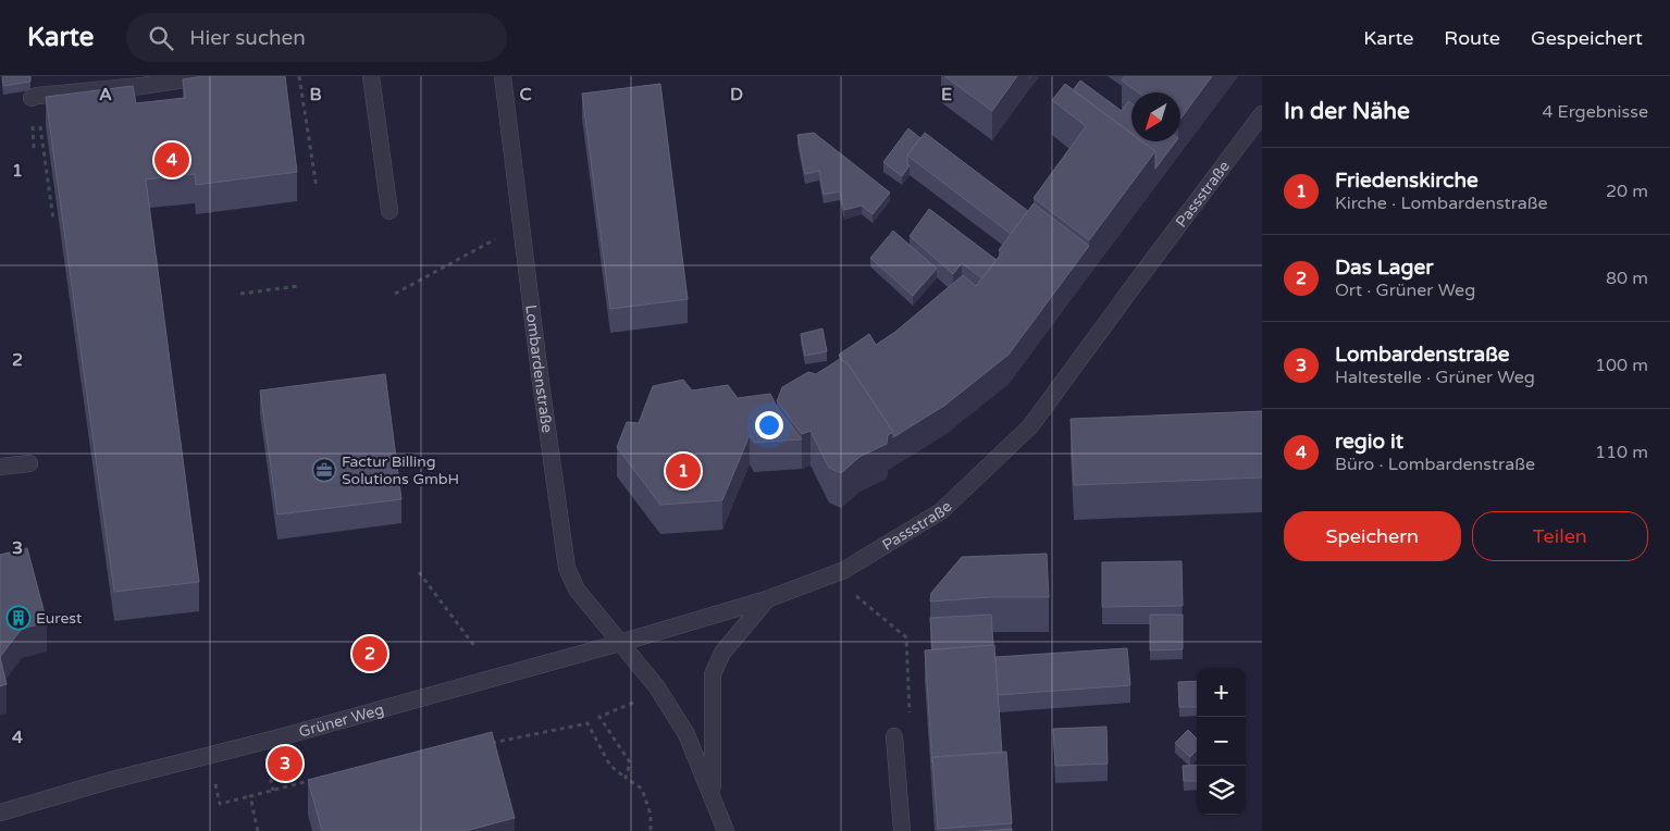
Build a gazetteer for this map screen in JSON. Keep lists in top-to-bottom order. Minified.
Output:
{"streets":{"street":["Passstraße","Lombardenstraße","Grüner Weg"]},"crossings":[["Passstraße","Lombardenstraße"],["Passstraße","Grüner Weg"],["Lombardenstraße","Grüner Weg"]],"places":{"office":["Factur Billing Solutions GmbH"],"building":["Eurest"]},"north":"bottom left","page":{"header":"Karte","search":"Hier suchen","nav":["Karte","Route","Gespeichert"],"heading":["In der Nähe","4 Ergebnisse"],"pins":["4","1","2","3"],"list":[{"mark":"1","name":"Friedenskirche","note":"Kirche · Lombardenstraße","value":"20 m"},{"mark":"2","name":"Das Lager","note":"Ort · Grüner Weg","value":"80 m"},{"mark":"3","name":"Lombardenstraße","note":"Haltestelle · Grüner Weg","value":"100 m"},{"mark":"4","name":"regio it","note":"Büro · Lombardenstraße","value":"110 m"}],"buttons":["Speichern","Teilen"],"map_buttons":["+","−"]},"grid":{"columns":["A","B","C","D","E"],"rows":["1","2","3","4"]}}
